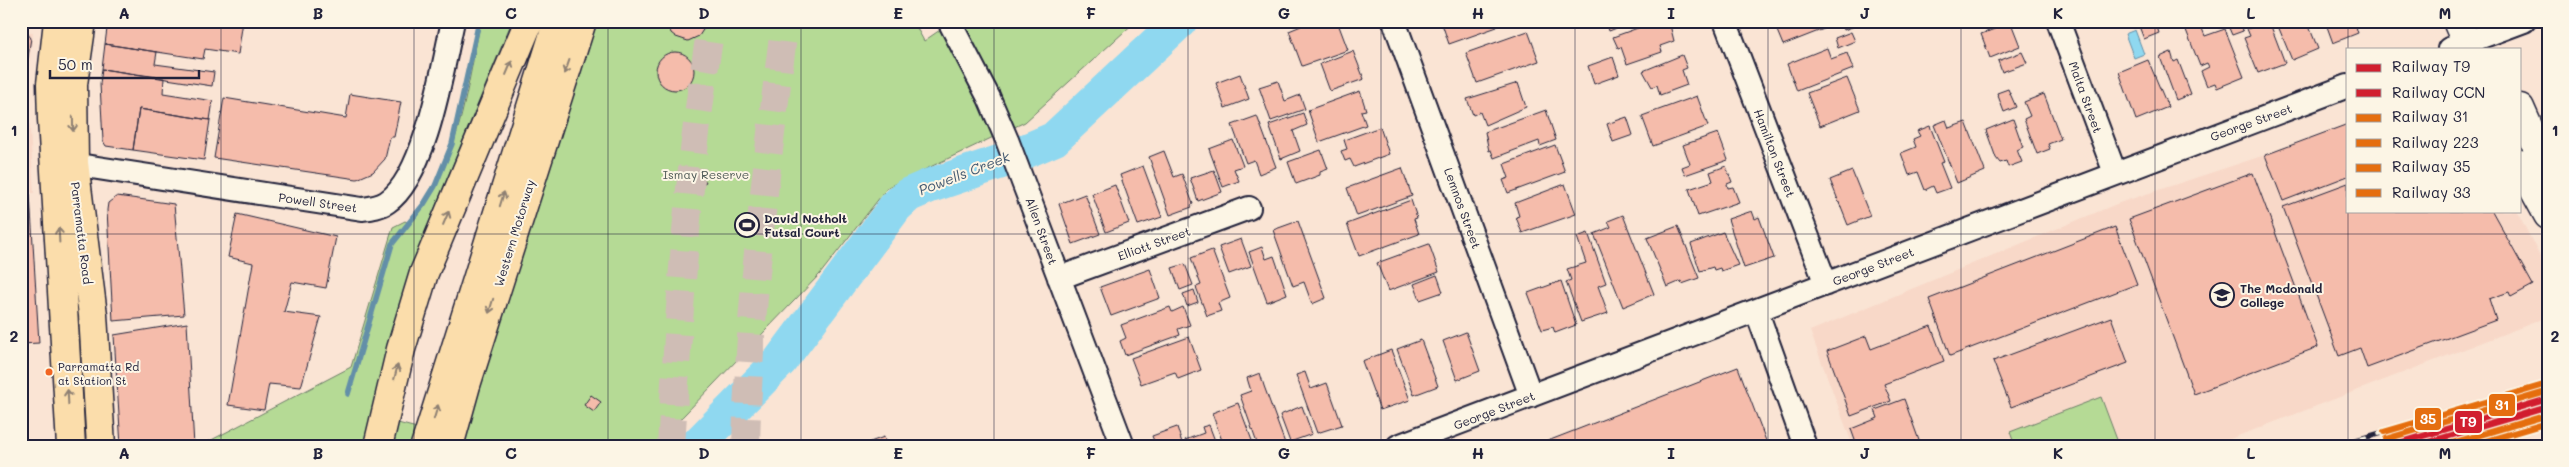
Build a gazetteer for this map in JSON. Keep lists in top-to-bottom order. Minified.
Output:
{"streets":{"highway":["Parramatta Road","Western Motorway"],"street":["Malta Street","George Street","Hamilton Street","Powell Street","Lemnos Street","Allen Street","Elliott Street"]},"crossings":[["Malta Street","George Street"],["George Street","Hamilton Street"],["George Street","Lemnos Street"],["Powell Street","Parramatta Road"],["Allen Street","Elliott Street"]],"water":["Powells Creek"],"parks":["Ismay Reserve"],"places":{"sports":["David Notholt Futsal Court"],"school or university":["The Mcdonald College"],"other":["Parramatta Rd at Station St"]},"lines":["rail line 35","rail line 31","rail line T9","rail line CCN","rail line 223","rail line 33"],"legend":["Railway T9","Railway CCN","Railway 31","Railway 223","Railway 35","Railway 33"],"scale_bar":"50 m","grid":{"columns":["A","B","C","D","E","F","G","H","I","J","K","L","M"],"rows":["1","2"]}}
